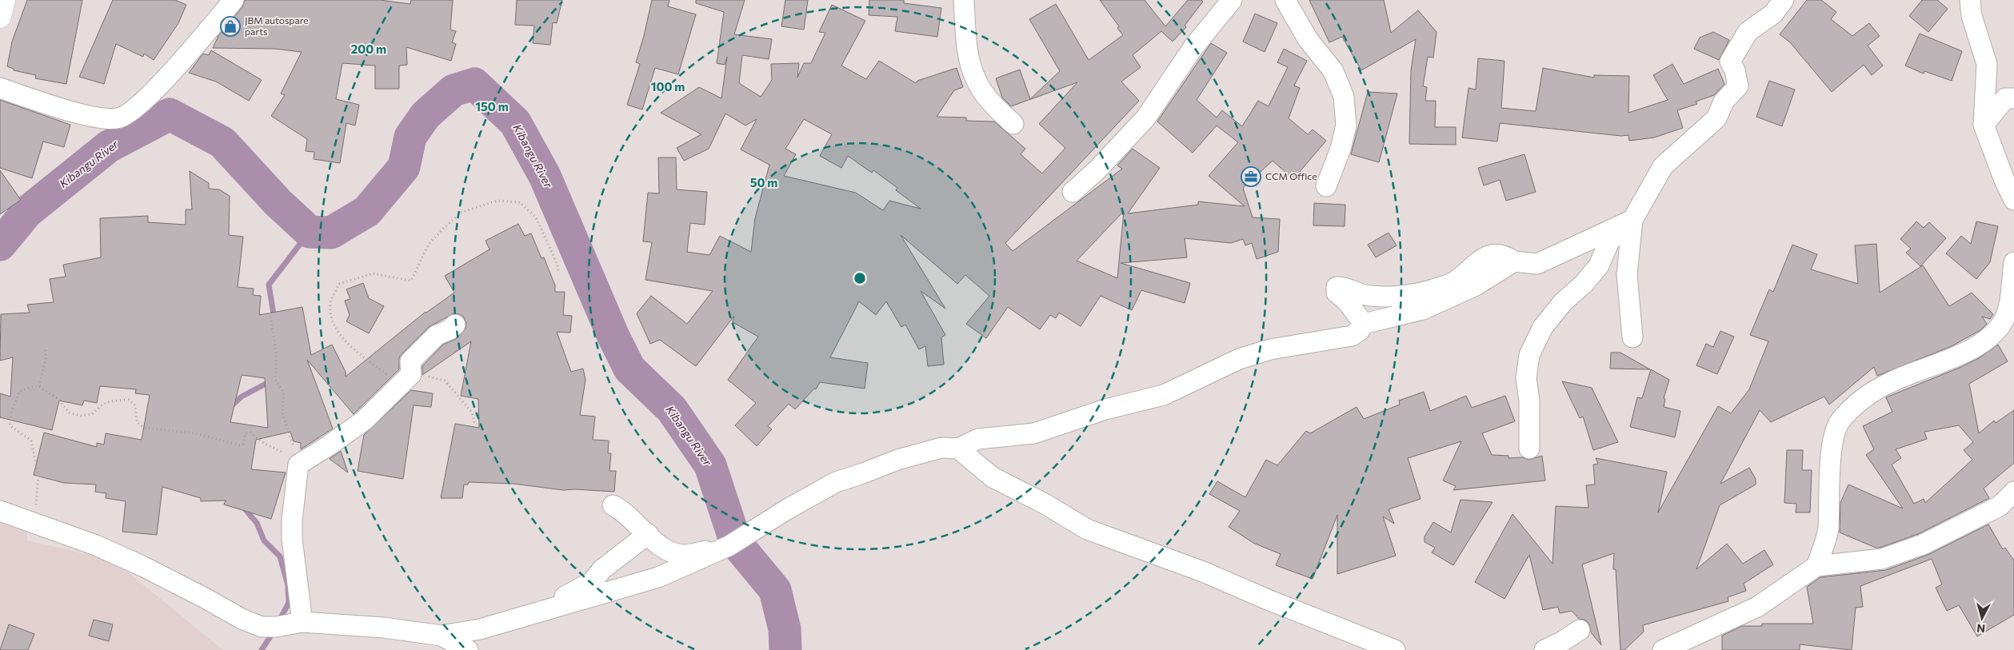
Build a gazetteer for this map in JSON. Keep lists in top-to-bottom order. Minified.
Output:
{"water":["Kibangu River"],"places":{"shop":["JBM autospare parts"],"office":["CCM Office"]},"north":"bottom","rings":["200 m","100 m","150 m","50 m"]}
